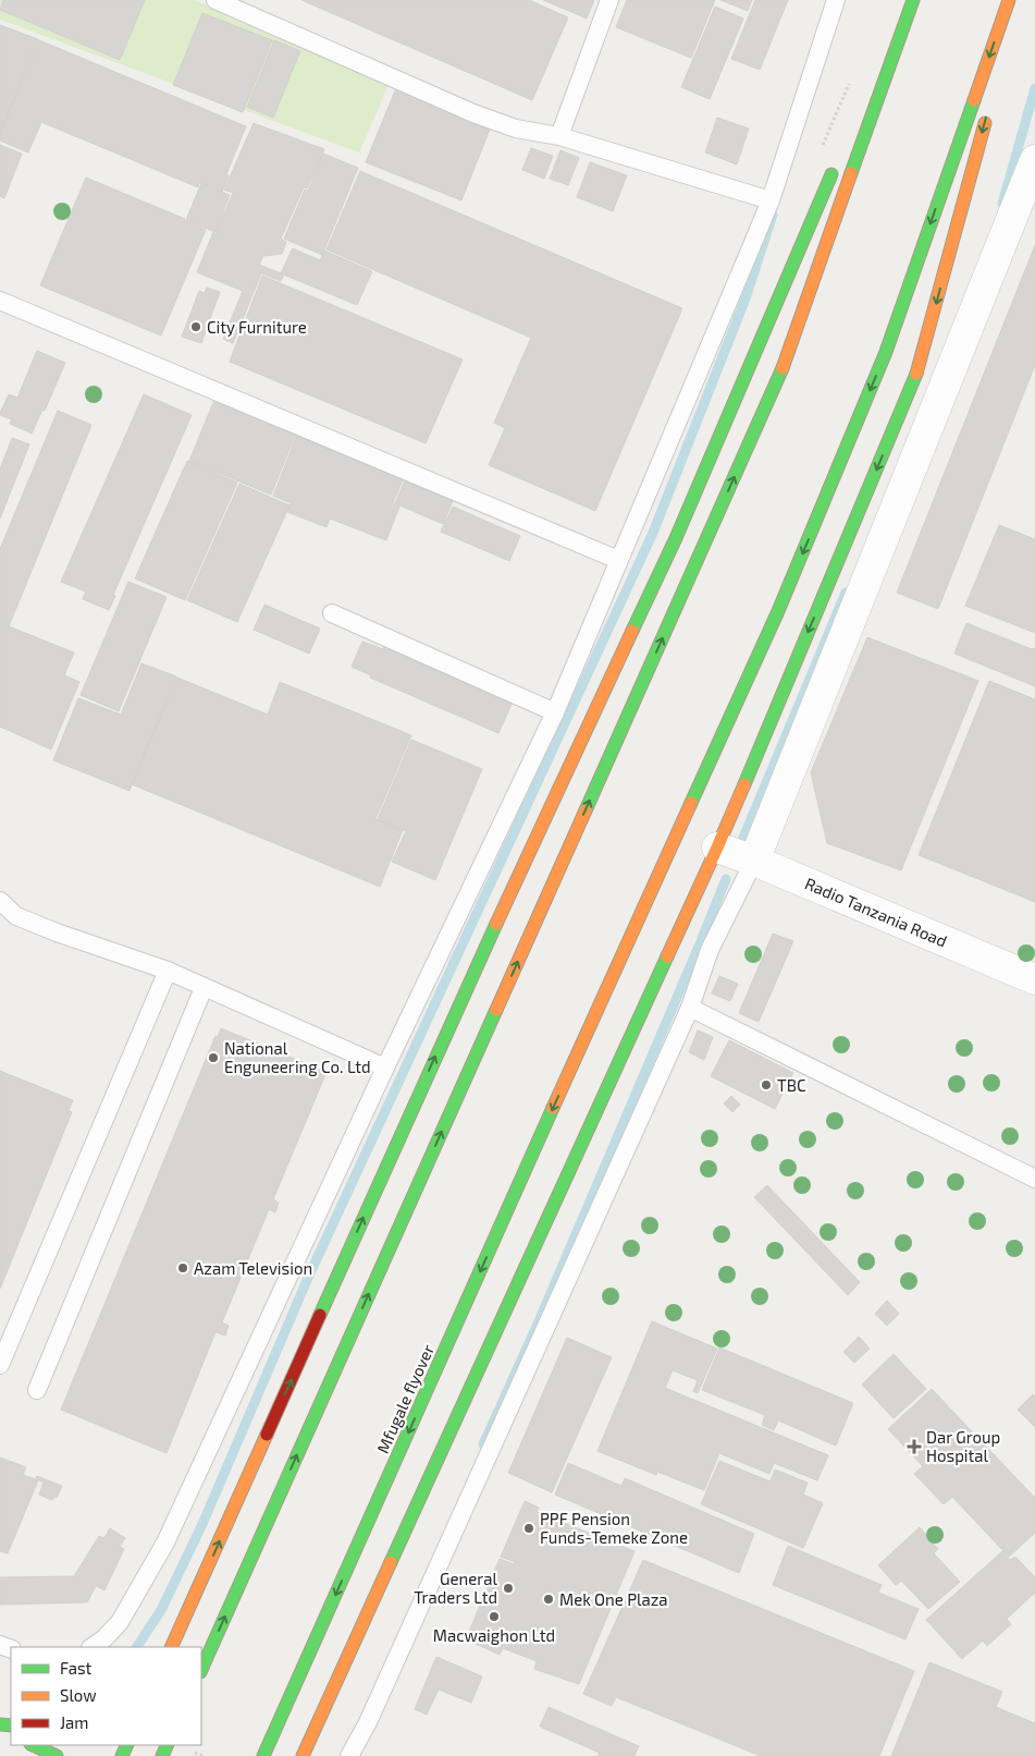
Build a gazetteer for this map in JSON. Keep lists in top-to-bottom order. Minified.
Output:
{"streets":{"main road":["Mfugale flyover"],"street":["Radio Tanzania Road"]},"places":{"other":["City Furniture","National Enguneering Co. Ltd","TBC","Azam Television","PPF Pension Funds-Temeke Zone","General Traders Ltd","Mek One Plaza","Macwaighon Ltd"],"health":["Dar Group Hospital"]},"legend":["Fast","Slow","Jam"]}
